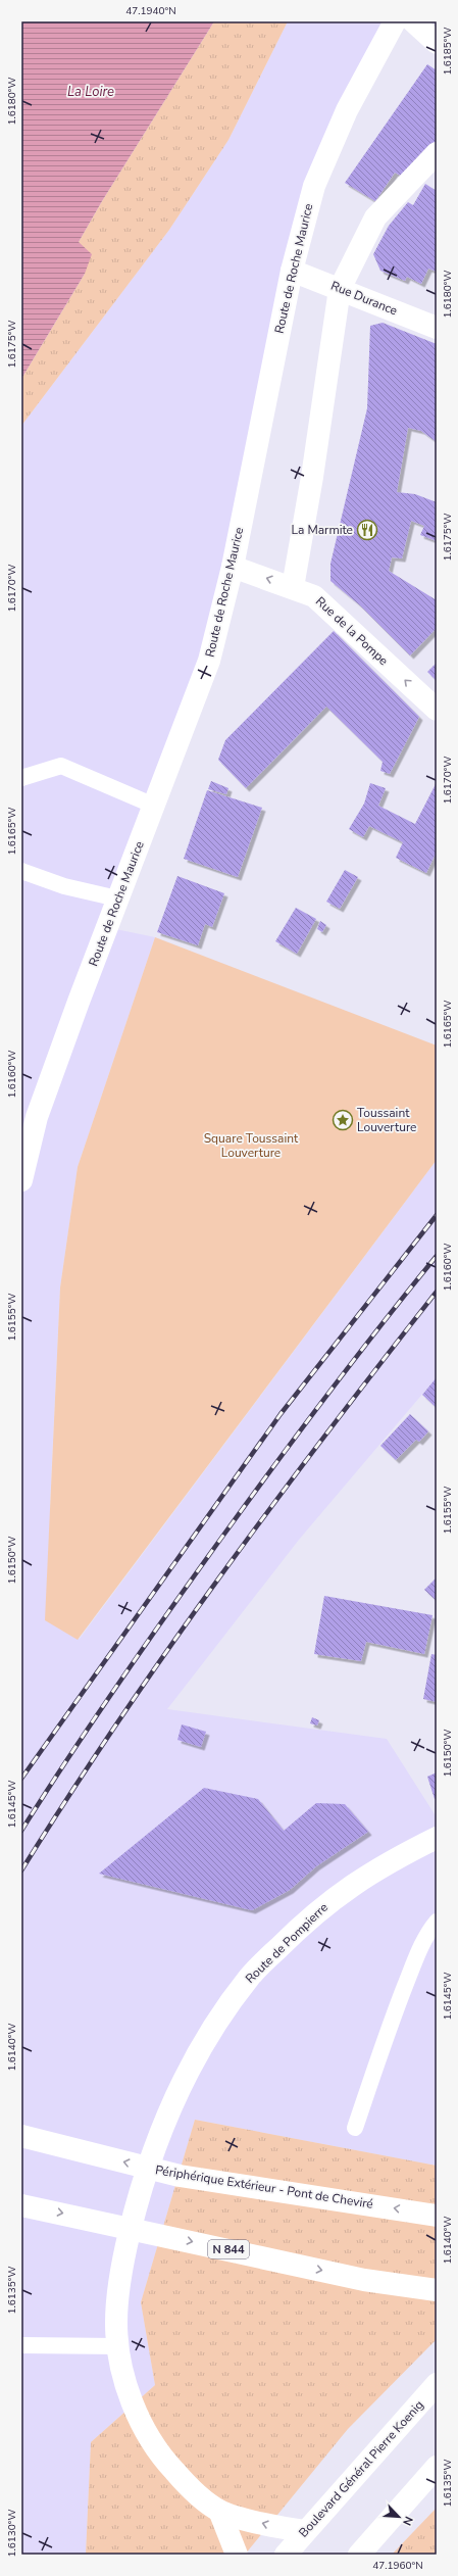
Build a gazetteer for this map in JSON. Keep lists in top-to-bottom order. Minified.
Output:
{"streets":{"main road":["Route de Roche Maurice","Rue Durance","Rue de la Pompe","Route de Pompierre","Périphérique Extérieur - Pont de Cheviré","N 844","Boulevard Général Pierre Koenig"]},"crossings":[["Route de Roche Maurice","Rue Durance"],["Route de Roche Maurice","Rue de la Pompe"],["Route de Pompierre","Boulevard Général Pierre Koenig"]],"one_way":["Rue de la Pompe"],"water":["La Loire"],"parks":["Square Toussaint Louverture"],"places":{"restaurant":["La Marmite"],"place":["Toussaint Louverture"]},"north":"bottom right","coordinates":["47.1940°N","1.6185°W","1.6180°W","1.6175°W","1.6170°W","1.6165°W","1.6160°W","1.6155°W","1.6150°W","1.6145°W","1.6140°W","1.6135°W","1.6130°W","47.1960°N"]}
